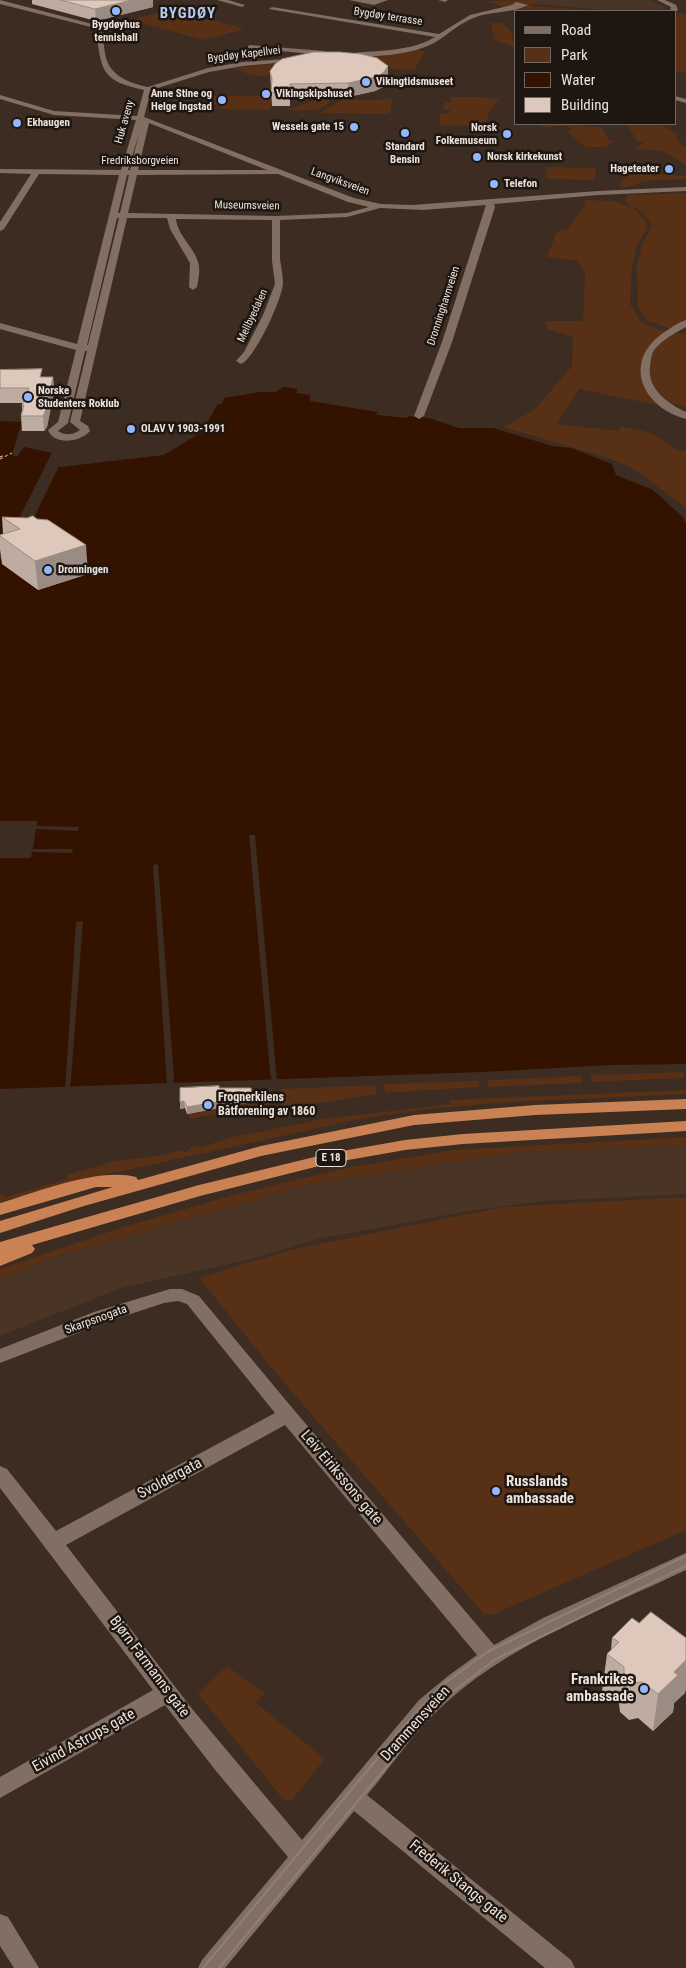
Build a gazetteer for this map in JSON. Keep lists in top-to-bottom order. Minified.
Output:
{"streets":{"highway":["E 18"],"street":["Bygdøy terrasse","Bygdøy Kapellvei","Huk aveny","Fredriksborgveien","Langviksveien","Museumsveien","Dronninghavnveien","Mellbyedalen","Skarpsnogata","Leiv Eirikssons gate","Svoldergata","Bjørn Farmanns gate","Drammensveien","Eivind Astrups gate","Frederik Stangs gate"]},"crossings":[["Bygdøy terrasse","Bygdøy Kapellvei"],["Bygdøy Kapellvei","Huk aveny"],["Huk aveny","Fredriksborgveien"],["Huk aveny","Langviksveien"],["Huk aveny","Museumsveien"],["Fredriksborgveien","Langviksveien"],["Langviksveien","Museumsveien"],["Langviksveien","Dronninghavnveien"],["Museumsveien","Mellbyedalen"],["Skarpsnogata","Leiv Eirikssons gate"],["Leiv Eirikssons gate","Svoldergata"],["Leiv Eirikssons gate","Drammensveien"],["Svoldergata","Bjørn Farmanns gate"],["Bjørn Farmanns gate","Drammensveien"],["Bjørn Farmanns gate","Eivind Astrups gate"],["Drammensveien","Frederik Stangs gate"]],"districts":["BYGDØY"],"places":["Bygdøyhus tennishall","Vikingtidsmuseet","Vikingskipshuset","Anne Stine og Helge Ingstad","Ekhaugen","Wessels gate 15","Standard Bensin","Norsk Folkemuseum","Norsk kirkekunst","Hageteater","Telefon","Norske Studenters Roklub","OLAV V 1903-1991","Dronningen","Frognerkilens Båtforening av 1860","Russlands ambassade","Frankrikes ambassade"],"legend":["Road","Park","Water","Building"]}
